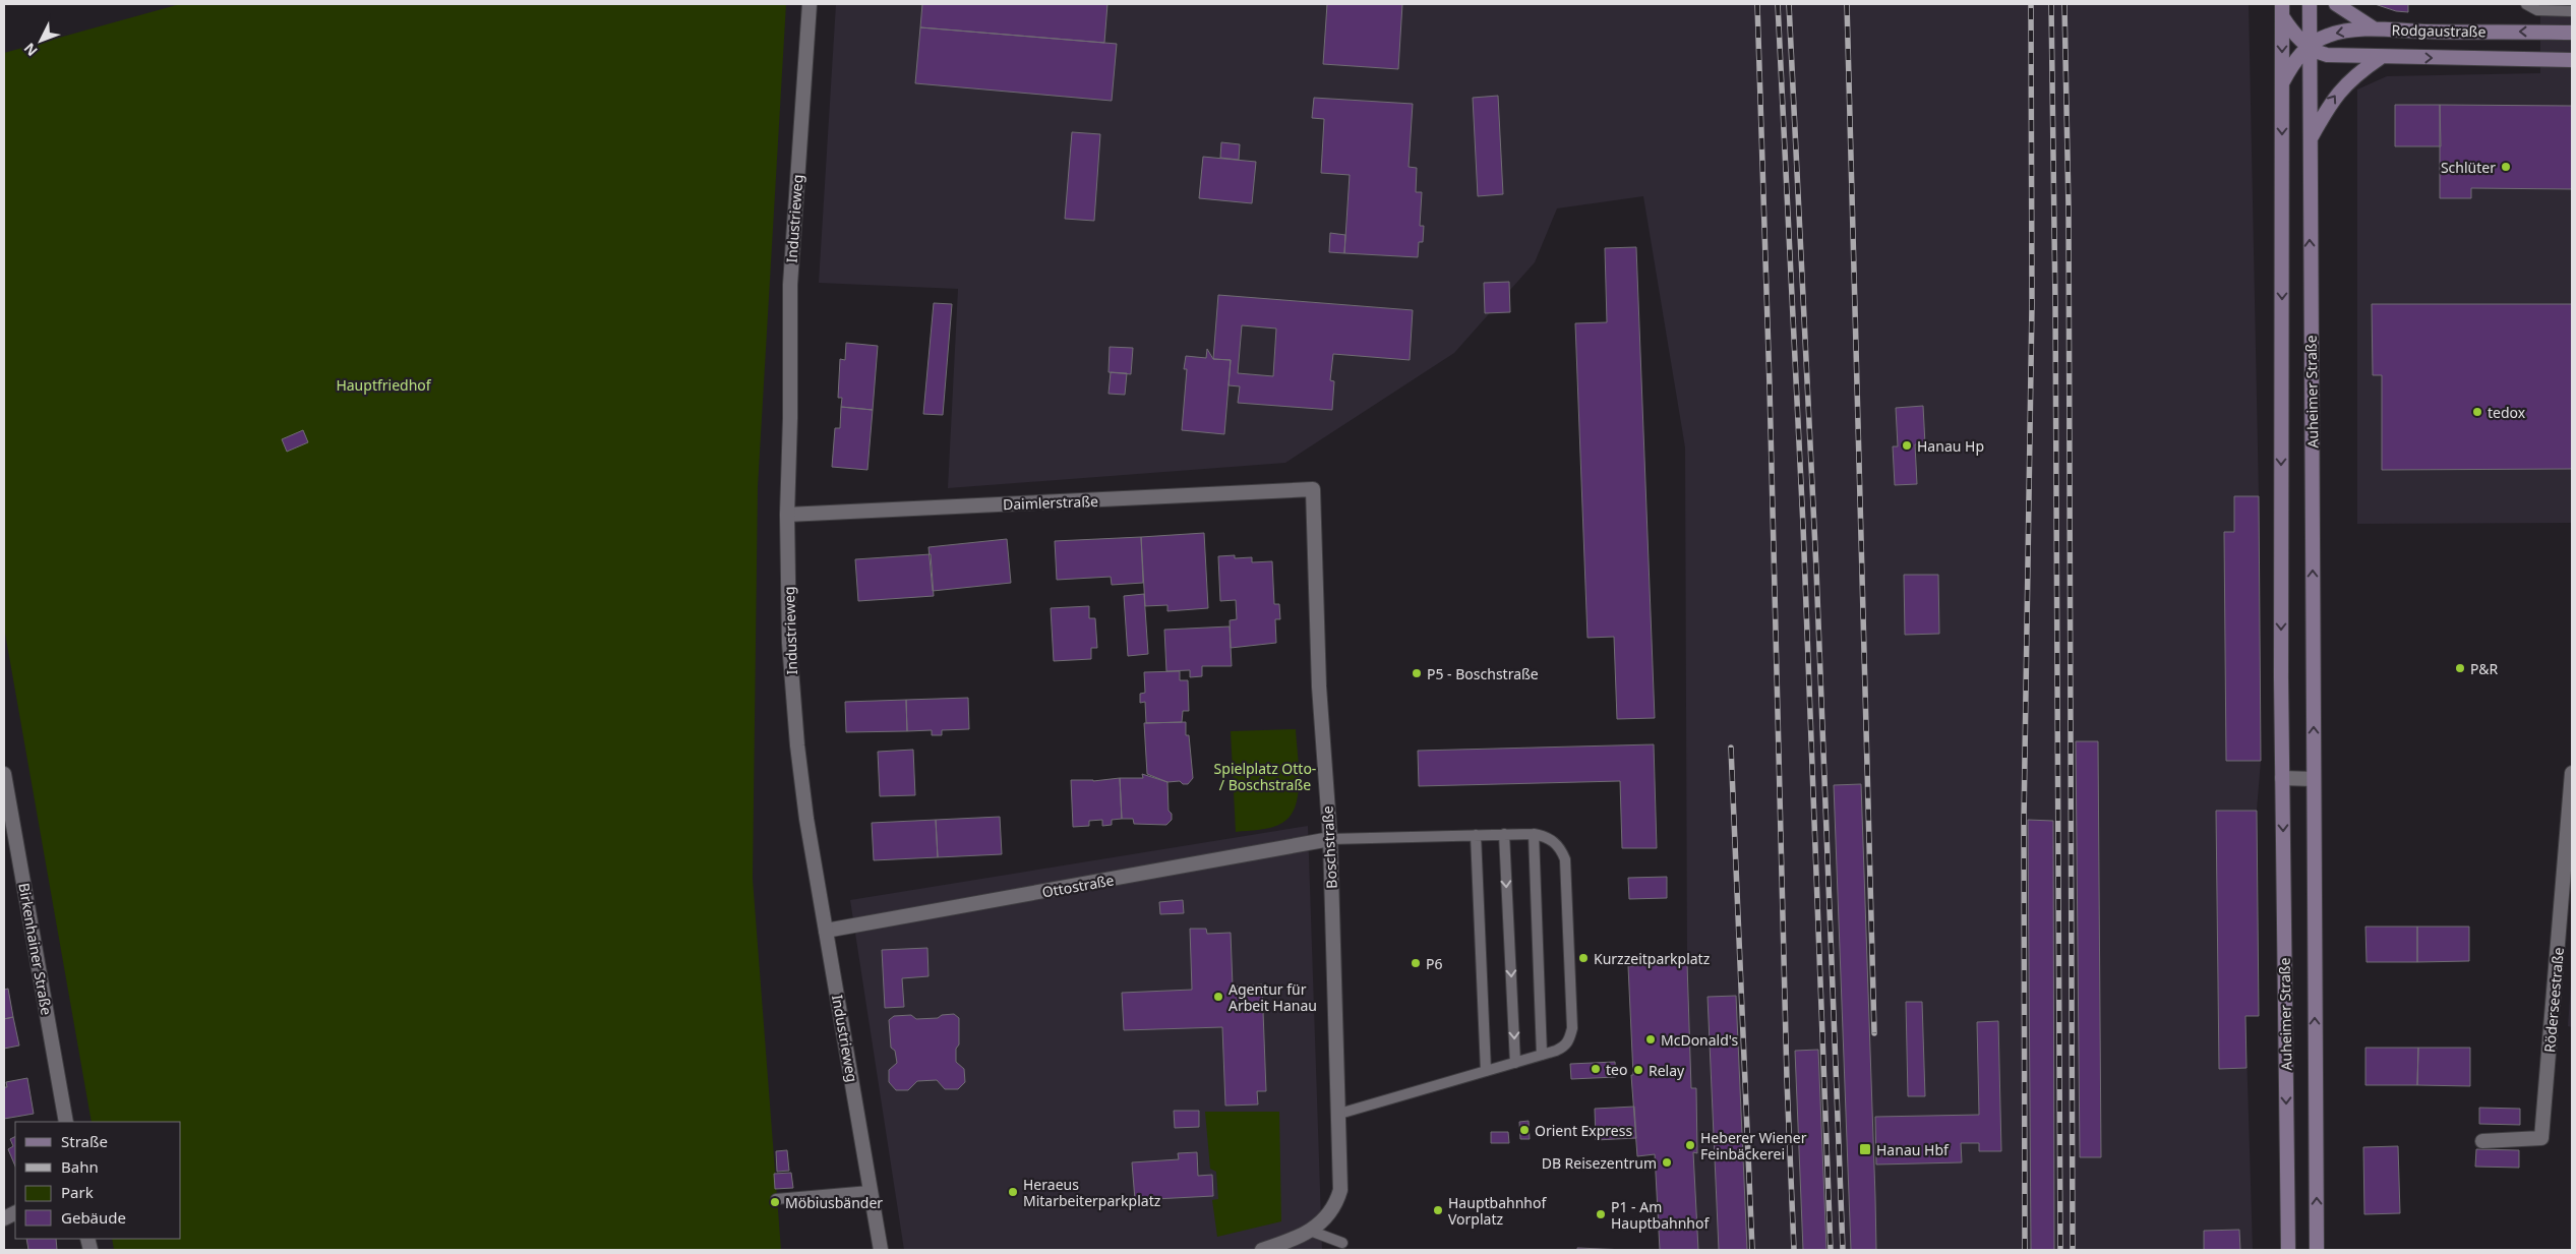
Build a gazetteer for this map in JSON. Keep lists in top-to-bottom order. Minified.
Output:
{"streets":{"main road":["Rodgaustraße","Auheimer Straße"],"street":["Industrieweg","Daimlerstraße","Boschstraße","Ottostraße","Birkenhainer Straße","Röderseestraße"]},"crossings":[["Rodgaustraße","Auheimer Straße"],["Industrieweg","Daimlerstraße"],["Industrieweg","Ottostraße"],["Daimlerstraße","Boschstraße"],["Boschstraße","Ottostraße"]],"parks":["Hauptfriedhof","Spielplatz Otto- / Boschstraße"],"places":{"other":["Schlüter","tedox","Hanau Hp","P&R","P5 - Boschstraße","Kurzzeitparkplatz","P6","Agentur für Arbeit Hanau","McDonald's","teo","Relay","Orient Express","Heberer Wiener Feinbäckerei","DB Reisezentrum","Heraeus Mitarbeiterparkplatz","Möbiusbänder","Hauptbahnhof Vorplatz","P1 - Am Hauptbahnhof"],"transit":["Hanau Hbf"]},"legend":["Straße","Bahn","Park","Gebäude"],"north":"bottom left"}
